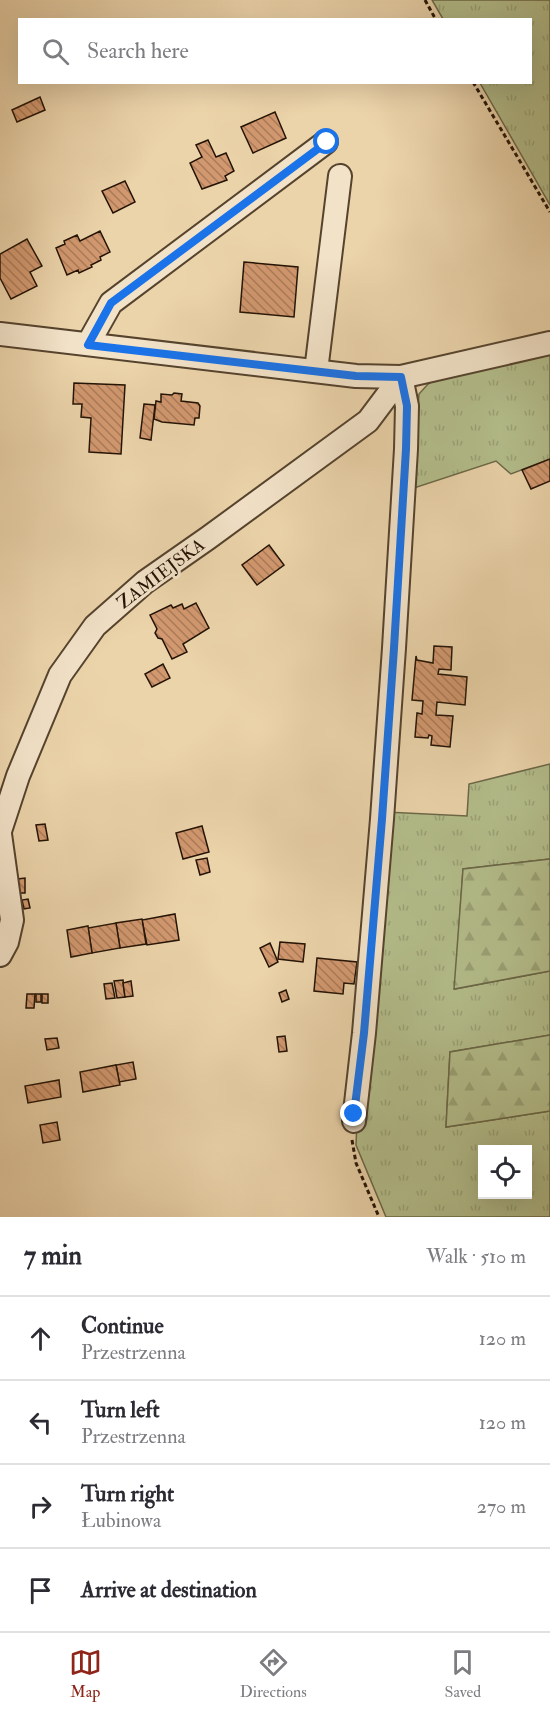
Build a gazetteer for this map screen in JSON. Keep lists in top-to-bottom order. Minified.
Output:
{"streets":{"street":["ZAMIEJSKA"]},"page":{"search":"Search here","heading":["7 min","Walk · 510 m"],"list":[["Continue","Przestrzenna","120 m"],["Turn left","Przestrzenna","120 m"],["Turn right","Łubinowa","270 m"],"Arrive at destination"],"nav":["Map","Directions","Saved"]}}
